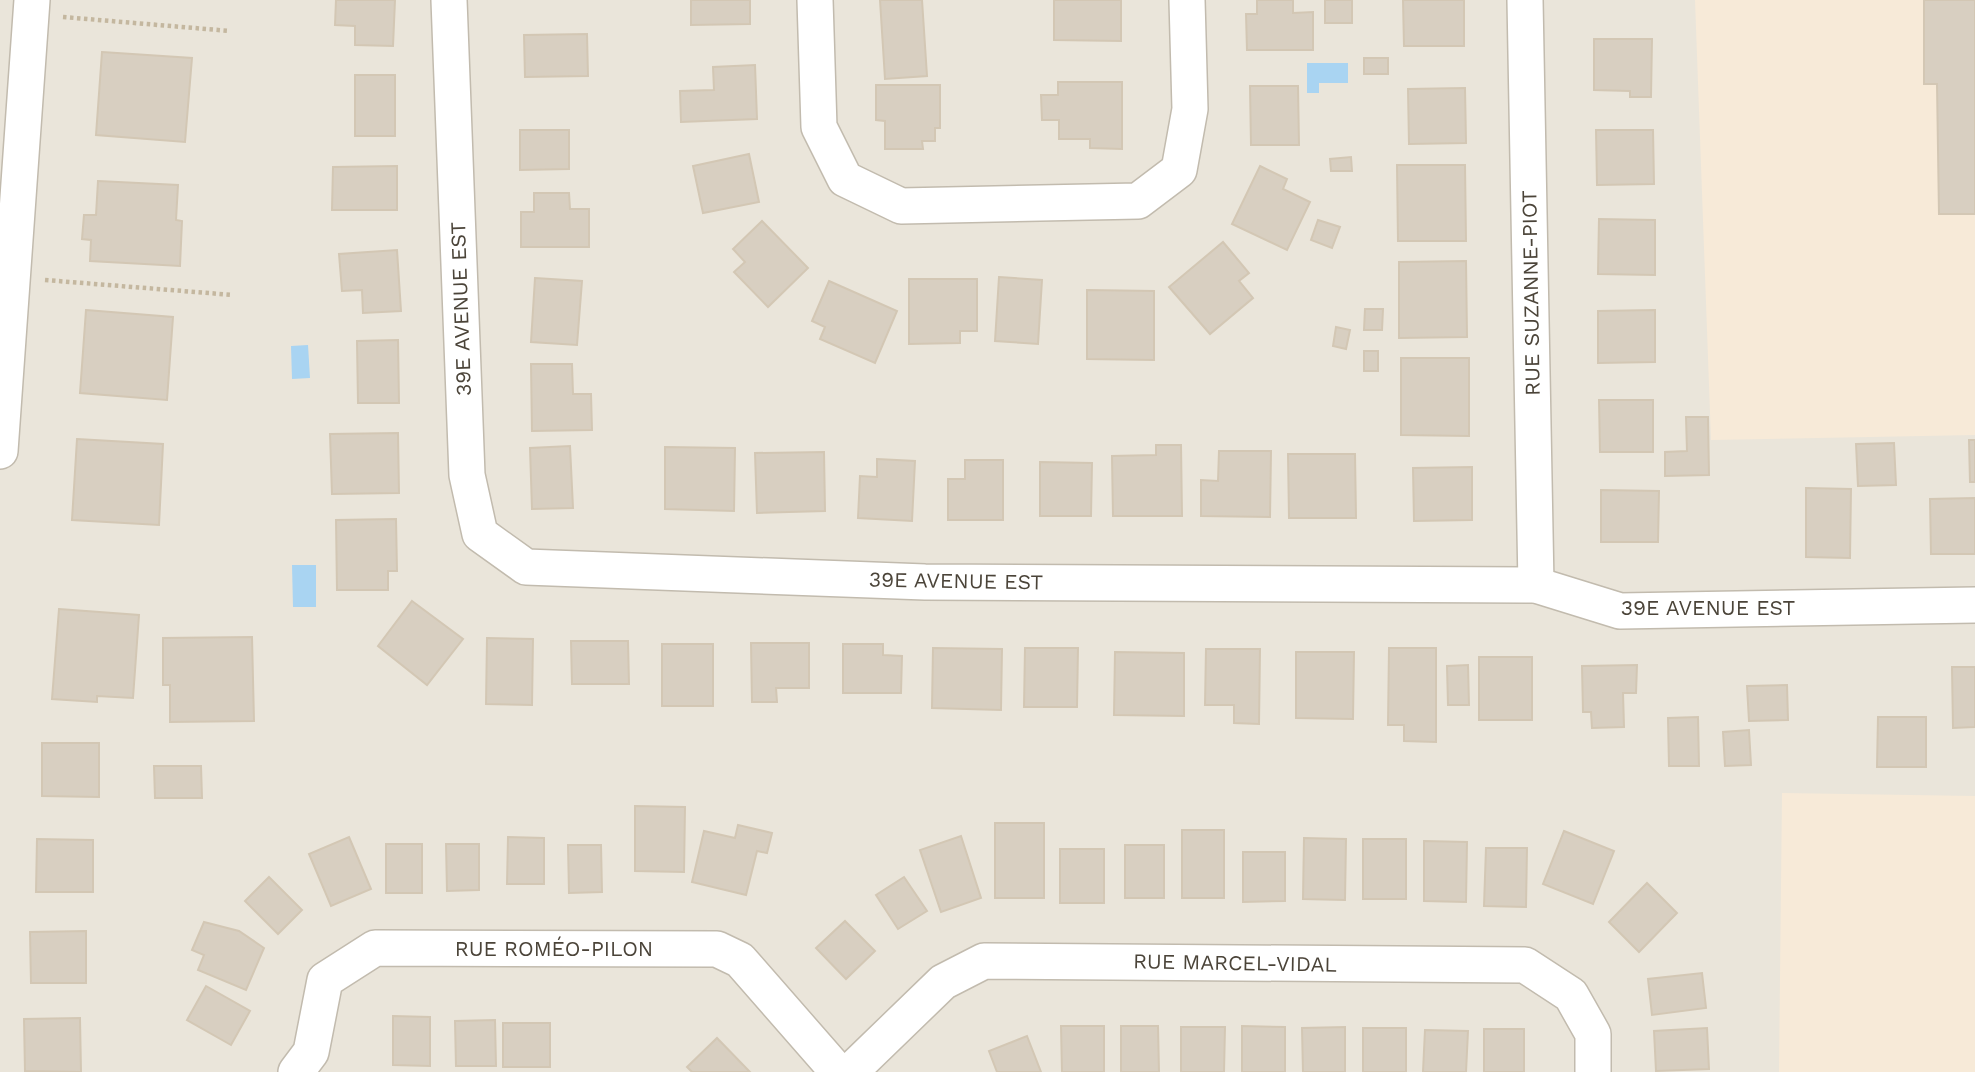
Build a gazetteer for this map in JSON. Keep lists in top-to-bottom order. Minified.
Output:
{"streets":{"street":["RUE SUZANNE-PIOT","39E AVENUE EST","RUE ROMÉO-PILON","RUE MARCEL-VIDAL"]},"crossings":[["RUE SUZANNE-PIOT","39E AVENUE EST"]]}
